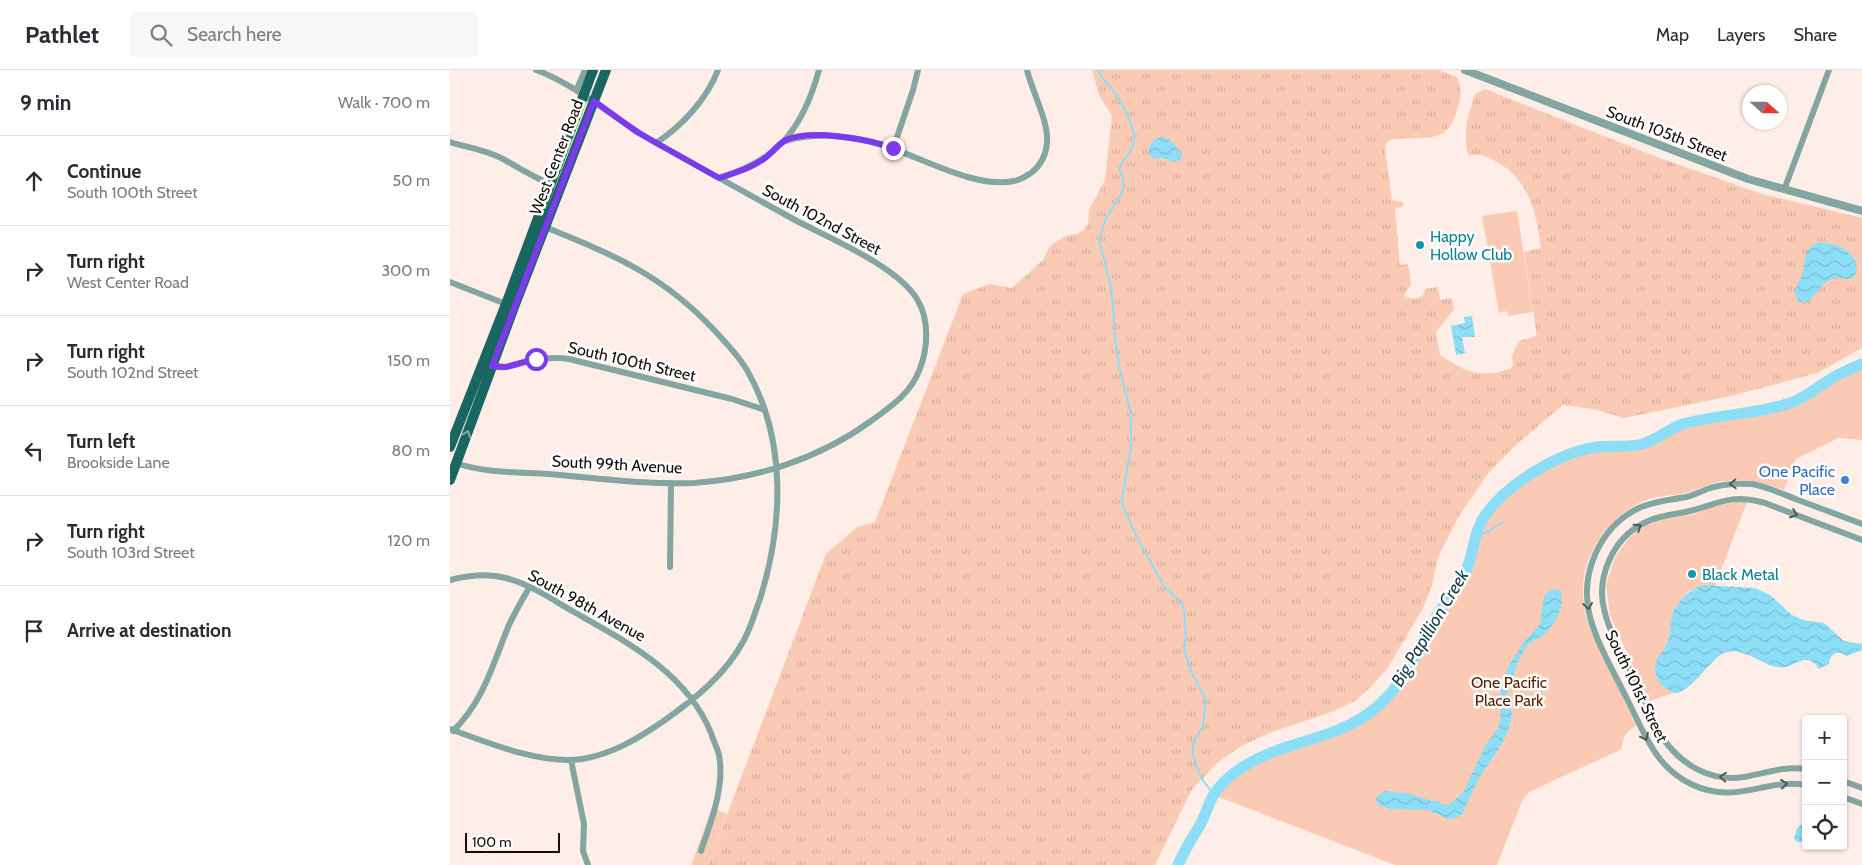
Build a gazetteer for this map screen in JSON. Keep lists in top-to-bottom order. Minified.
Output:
{"streets":{"main road":["West Center Road"],"street":["South 105th Street","South 102nd Street","South 100th Street","South 99th Avenue","South 98th Avenue","South 101st Street"]},"crossings":[["West Center Road","South 102nd Street"],["West Center Road","South 100th Street"],["West Center Road","South 99th Avenue"],["South 102nd Street","South 99th Avenue"]],"water":["Big Papillion Creek"],"parks":["One Pacific Place Park"],"places":["Happy Hollow Club","One Pacific Place","Black Metal"],"scale_bar":"100 m","north":"right","page":{"header":"Pathlet","search":"Search here","nav":["Map","Layers","Share"],"heading":["9 min","Walk · 700 m"],"list":[["Continue","South 100th Street","50 m"],["Turn right","West Center Road","300 m"],["Turn right","South 102nd Street","150 m"],["Turn left","Brookside Lane","80 m"],["Turn right","South 103rd Street","120 m"],"Arrive at destination"],"map_buttons":["+","−"],"scale":"100 m"}}
